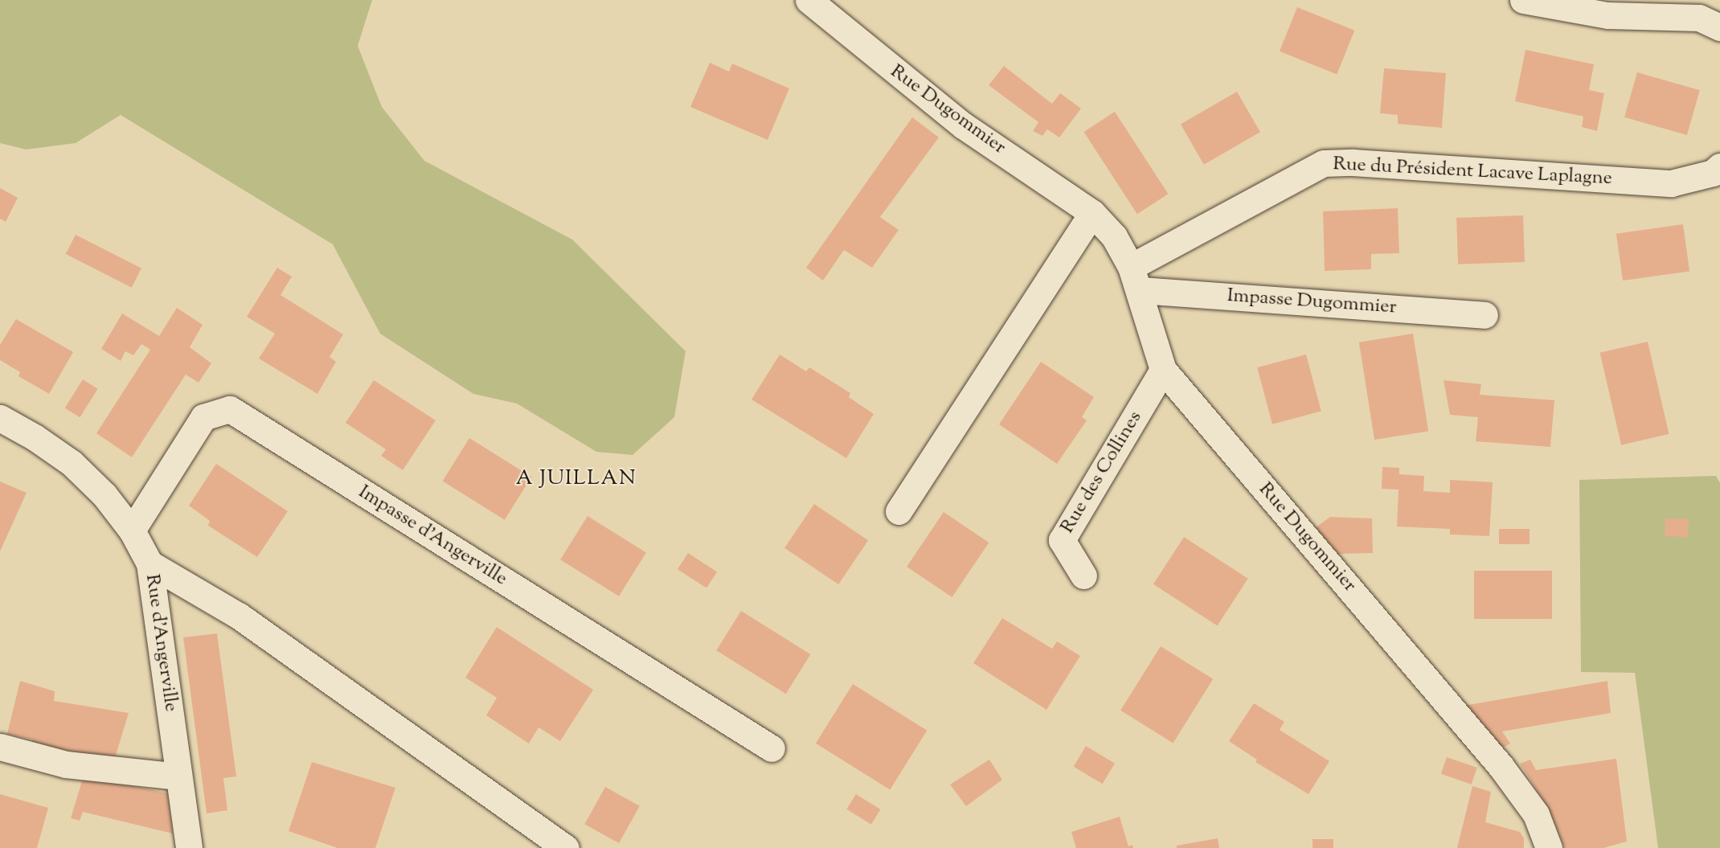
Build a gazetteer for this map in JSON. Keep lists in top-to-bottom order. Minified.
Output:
{"streets":{"street":["Rue Dugommier","Rue du Président Lacave Laplagne","Impasse Dugommier","Rue des Collines","Impasse d'Angerville","Rue d'Angerville"]},"crossings":[["Rue Dugommier","Rue du Président Lacave Laplagne"],["Rue Dugommier","Impasse Dugommier"],["Rue Dugommier","Rue des Collines"],["Rue du Président Lacave Laplagne","Impasse Dugommier"],["Impasse d'Angerville","Rue d'Angerville"]],"districts":["A JUILLAN"]}
